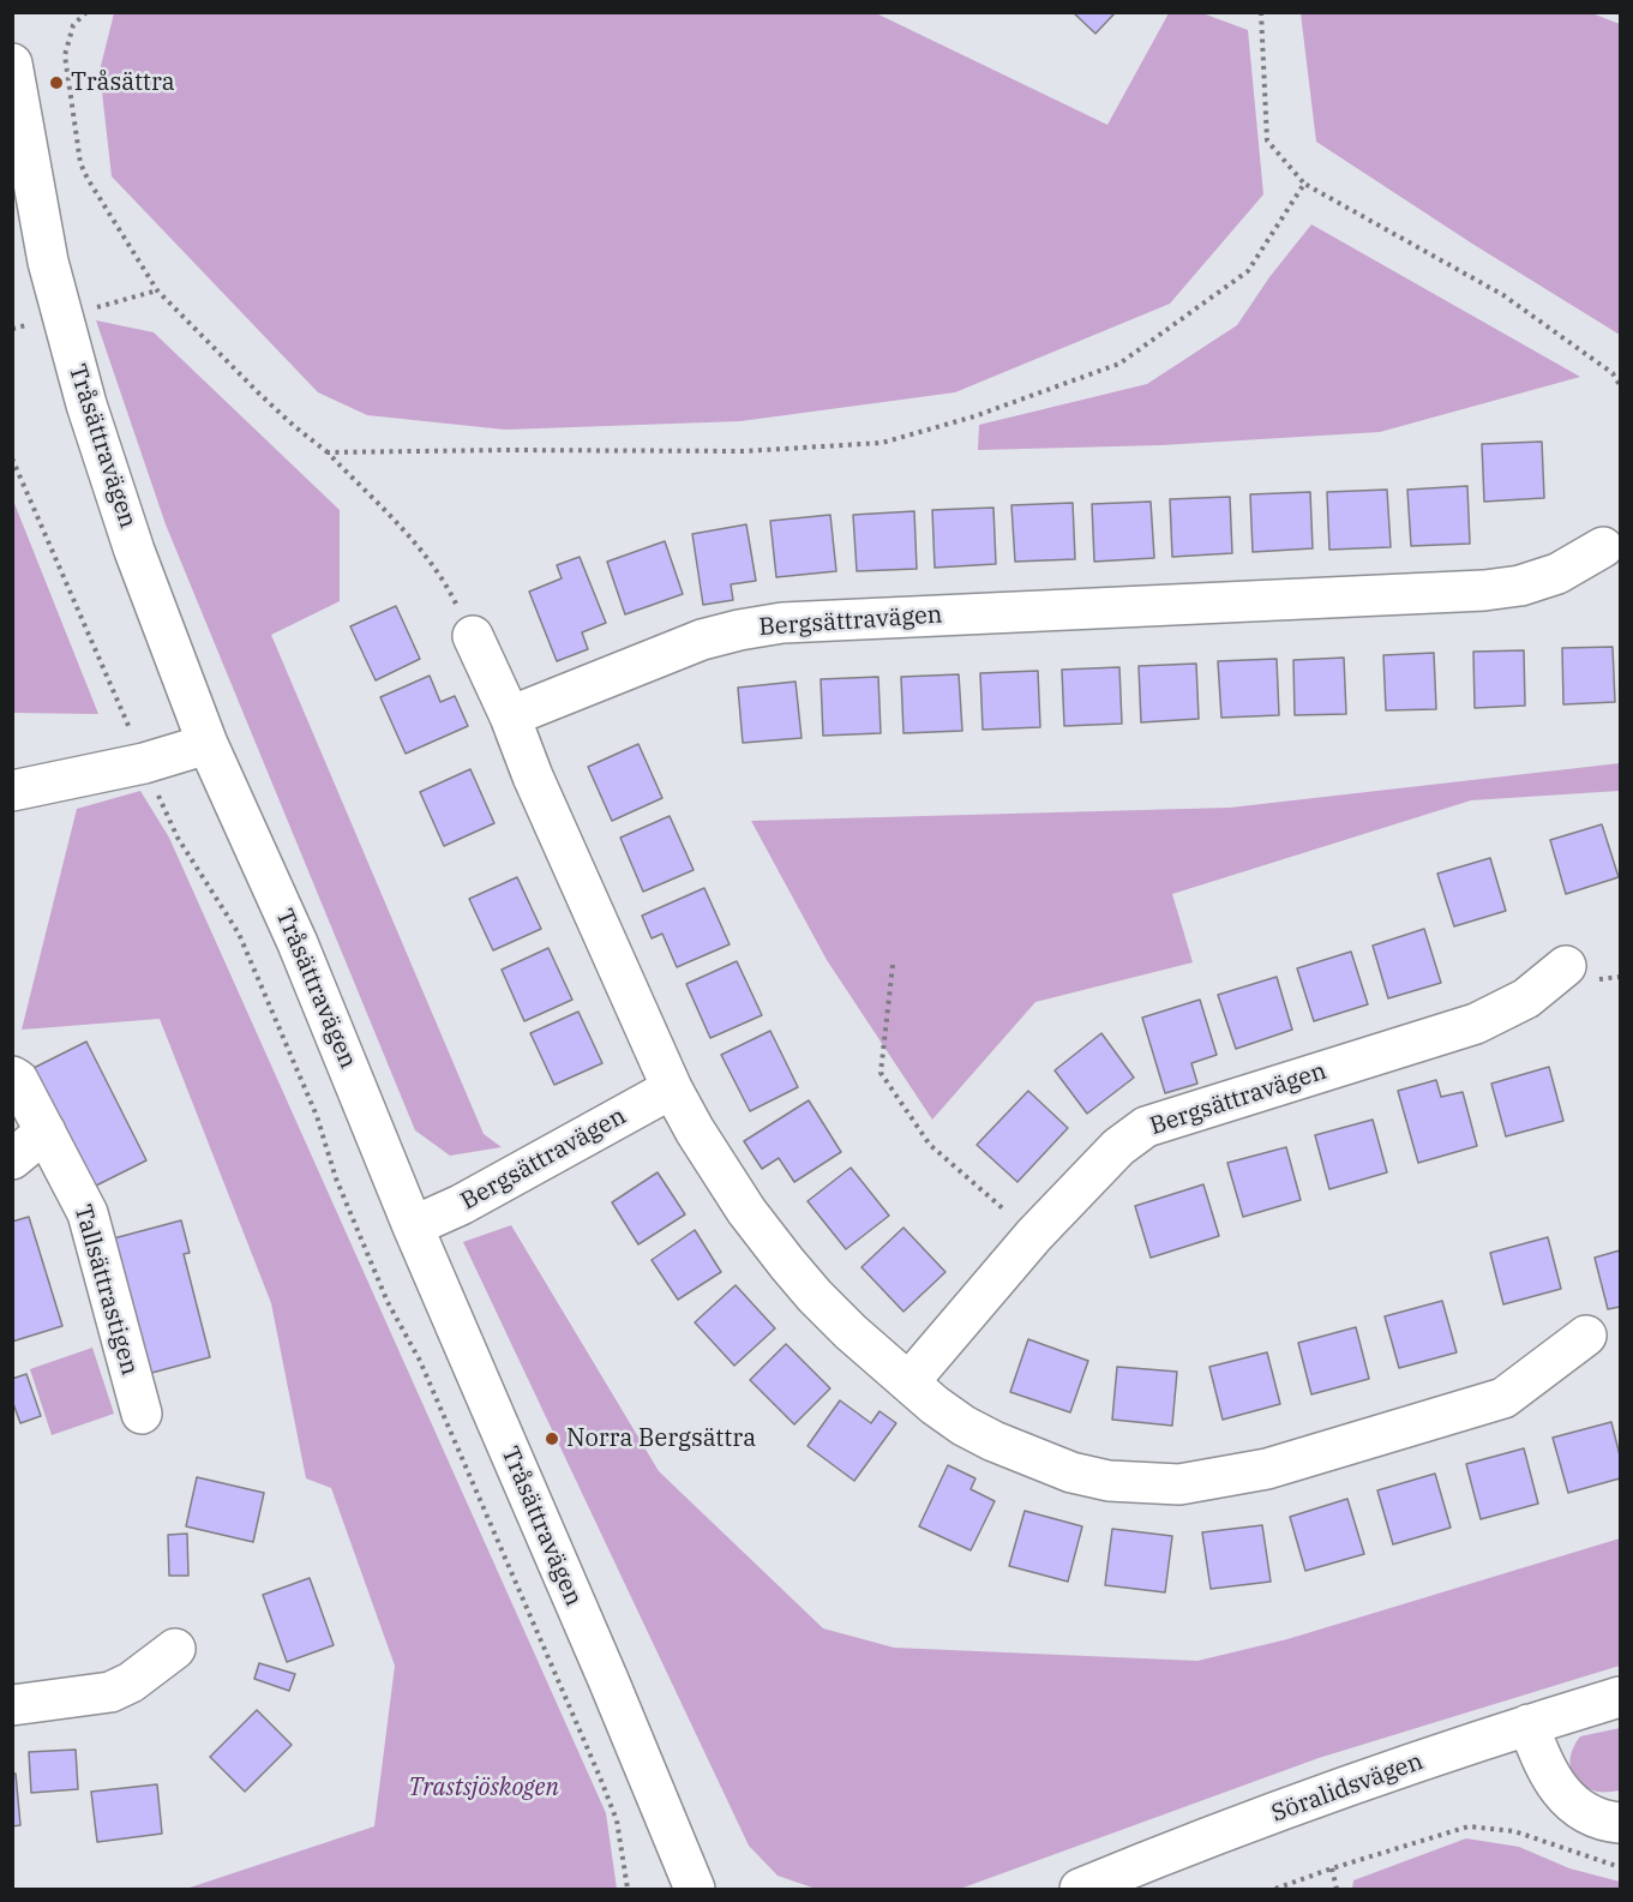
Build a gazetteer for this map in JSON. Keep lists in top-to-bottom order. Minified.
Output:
{"streets":{"street":["Tråsättravägen","Bergsättravägen","Tallsättrastigen","Söralidsvägen"]},"crossings":[["Tråsättravägen","Bergsättravägen"]],"parks":["Trastsjöskogen"],"places":["Tråsättra","Norra Bergsättra"]}
